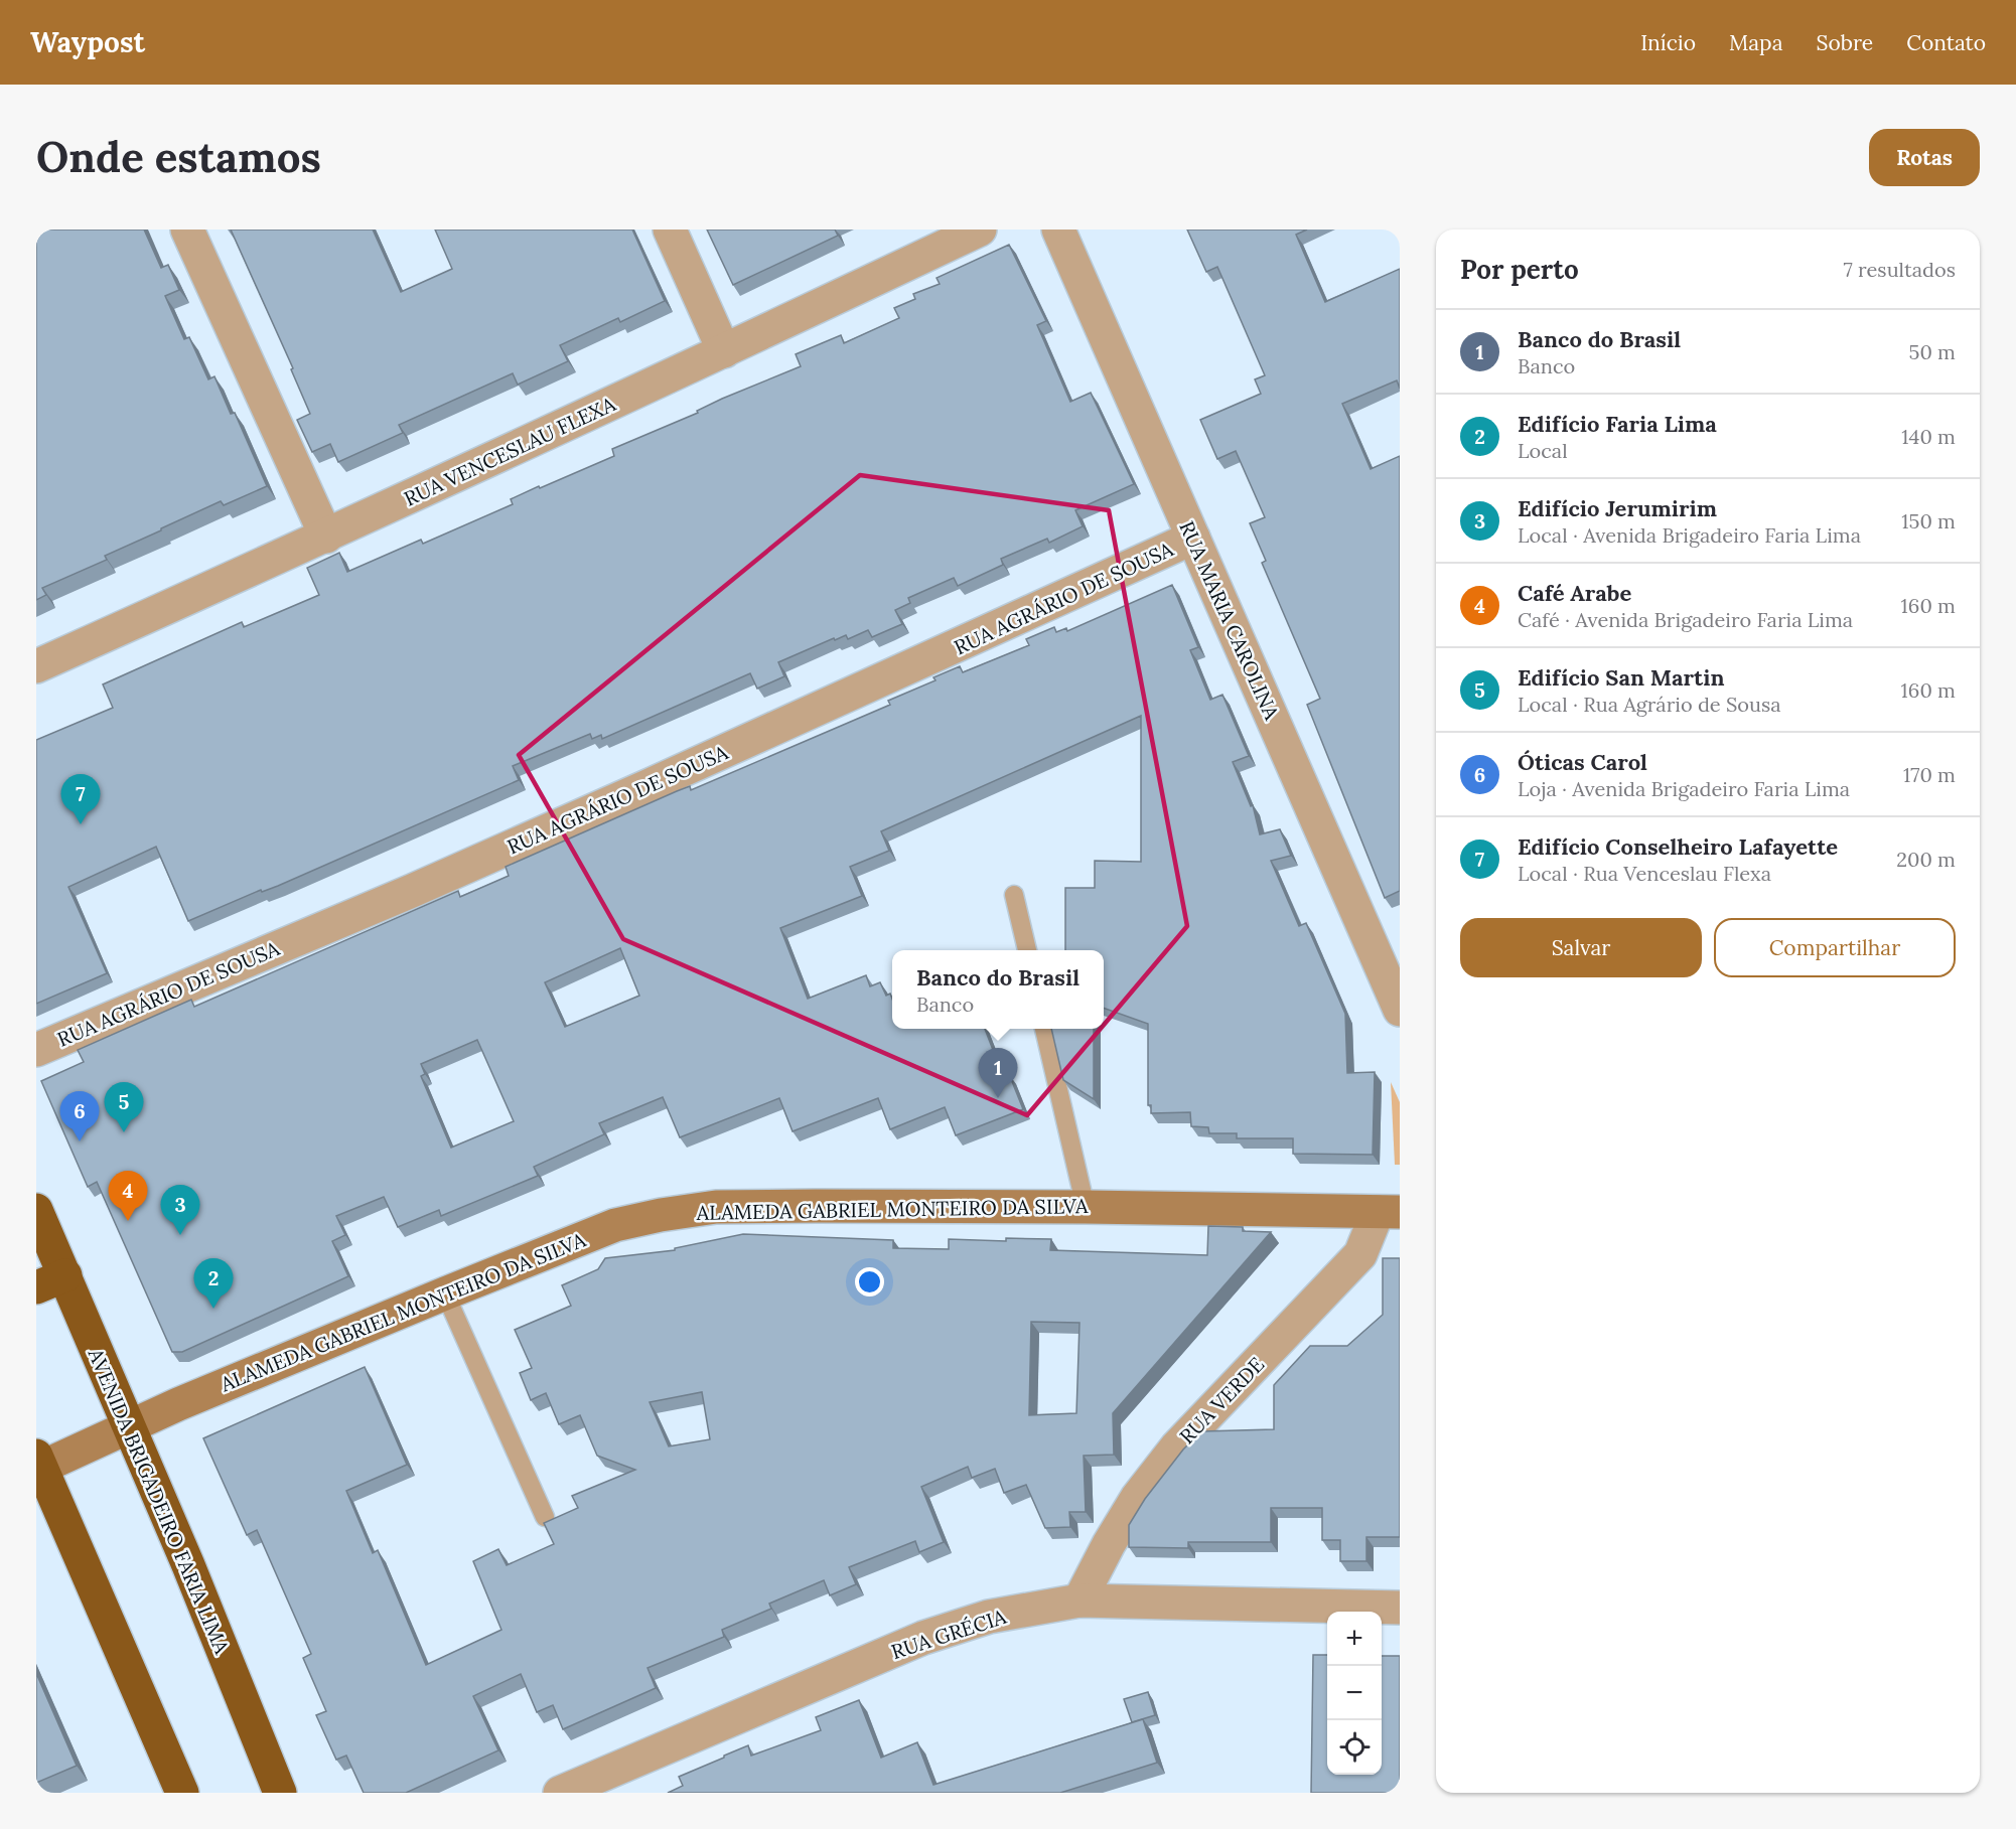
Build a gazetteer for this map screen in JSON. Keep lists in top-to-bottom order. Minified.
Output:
{"streets":{"highway":["AVENIDA BRIGADEIRO FARIA LIMA"],"street":["RUA VENCESLAU FLEXA","RUA AGRÁRIO DE SOUSA","RUA MARIA CAROLINA","ALAMEDA GABRIEL MONTEIRO DA SILVA","RUA VERDE","RUA GRÉCIA"]},"crossings":[["RUA AGRÁRIO DE SOUSA","RUA MARIA CAROLINA"],["ALAMEDA GABRIEL MONTEIRO DA SILVA","RUA VERDE"],["ALAMEDA GABRIEL MONTEIRO DA SILVA","AVENIDA BRIGADEIRO FARIA LIMA"],["RUA VERDE","RUA GRÉCIA"]],"page":{"header":"Waypost","nav":["Início","Mapa","Sobre","Contato"],"buttons":["Rotas",["Salvar","Compartilhar"]],"title":"Onde estamos","heading":["Por perto","7 resultados"],"list":[{"mark":"1","name":"Banco do Brasil","note":"Banco","value":"50 m"},{"mark":"2","name":"Edifício Faria Lima","note":"Local","value":"140 m"},{"mark":"3","name":"Edifício Jerumirim","note":"Local · Avenida Brigadeiro Faria Lima","value":"150 m"},{"mark":"4","name":"Café Arabe","note":"Café · Avenida Brigadeiro Faria Lima","value":"160 m"},{"mark":"5","name":"Edifício San Martin","note":"Local · Rua Agrário de Sousa","value":"160 m"},{"mark":"6","name":"Óticas Carol","note":"Loja · Avenida Brigadeiro Faria Lima","value":"170 m"},{"mark":"7","name":"Edifício Conselheiro Lafayette","note":"Local · Rua Venceslau Flexa","value":"200 m"}],"pins":["7","1","5","6","4","3","2"],"popup":["Banco do Brasil","Banco"],"map_buttons":["+","−"]}}
